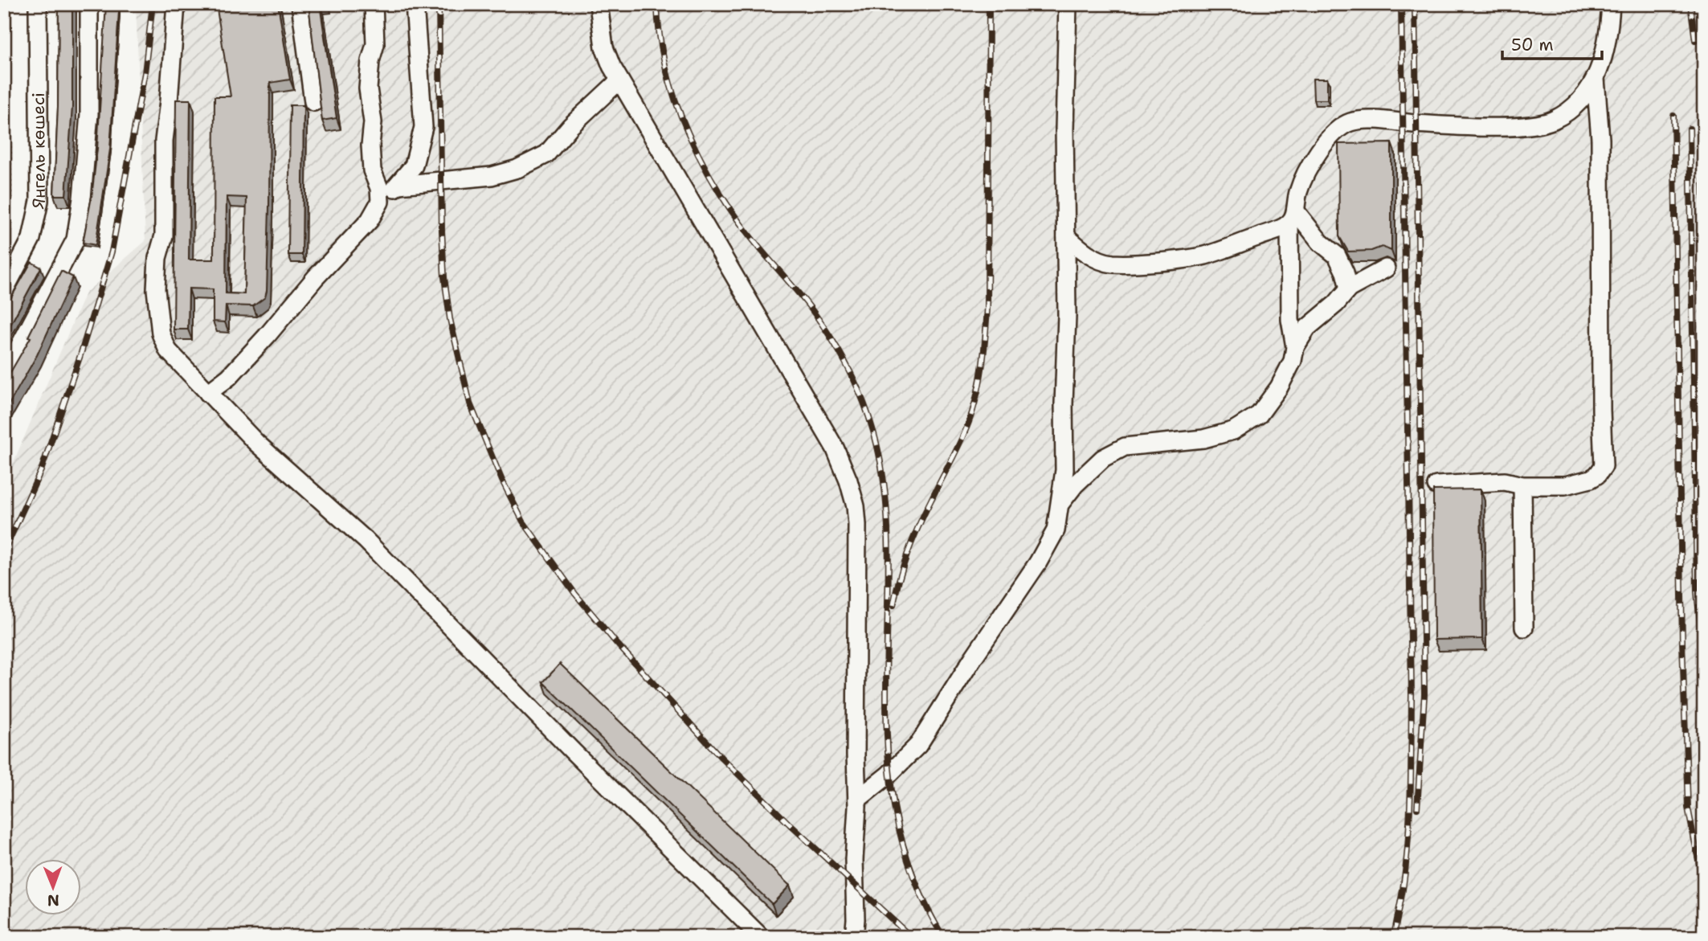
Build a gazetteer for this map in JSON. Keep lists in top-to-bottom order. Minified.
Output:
{"streets":{"street":["Янгель көшесі"]},"scale_bar":"50 m","north":"bottom"}
